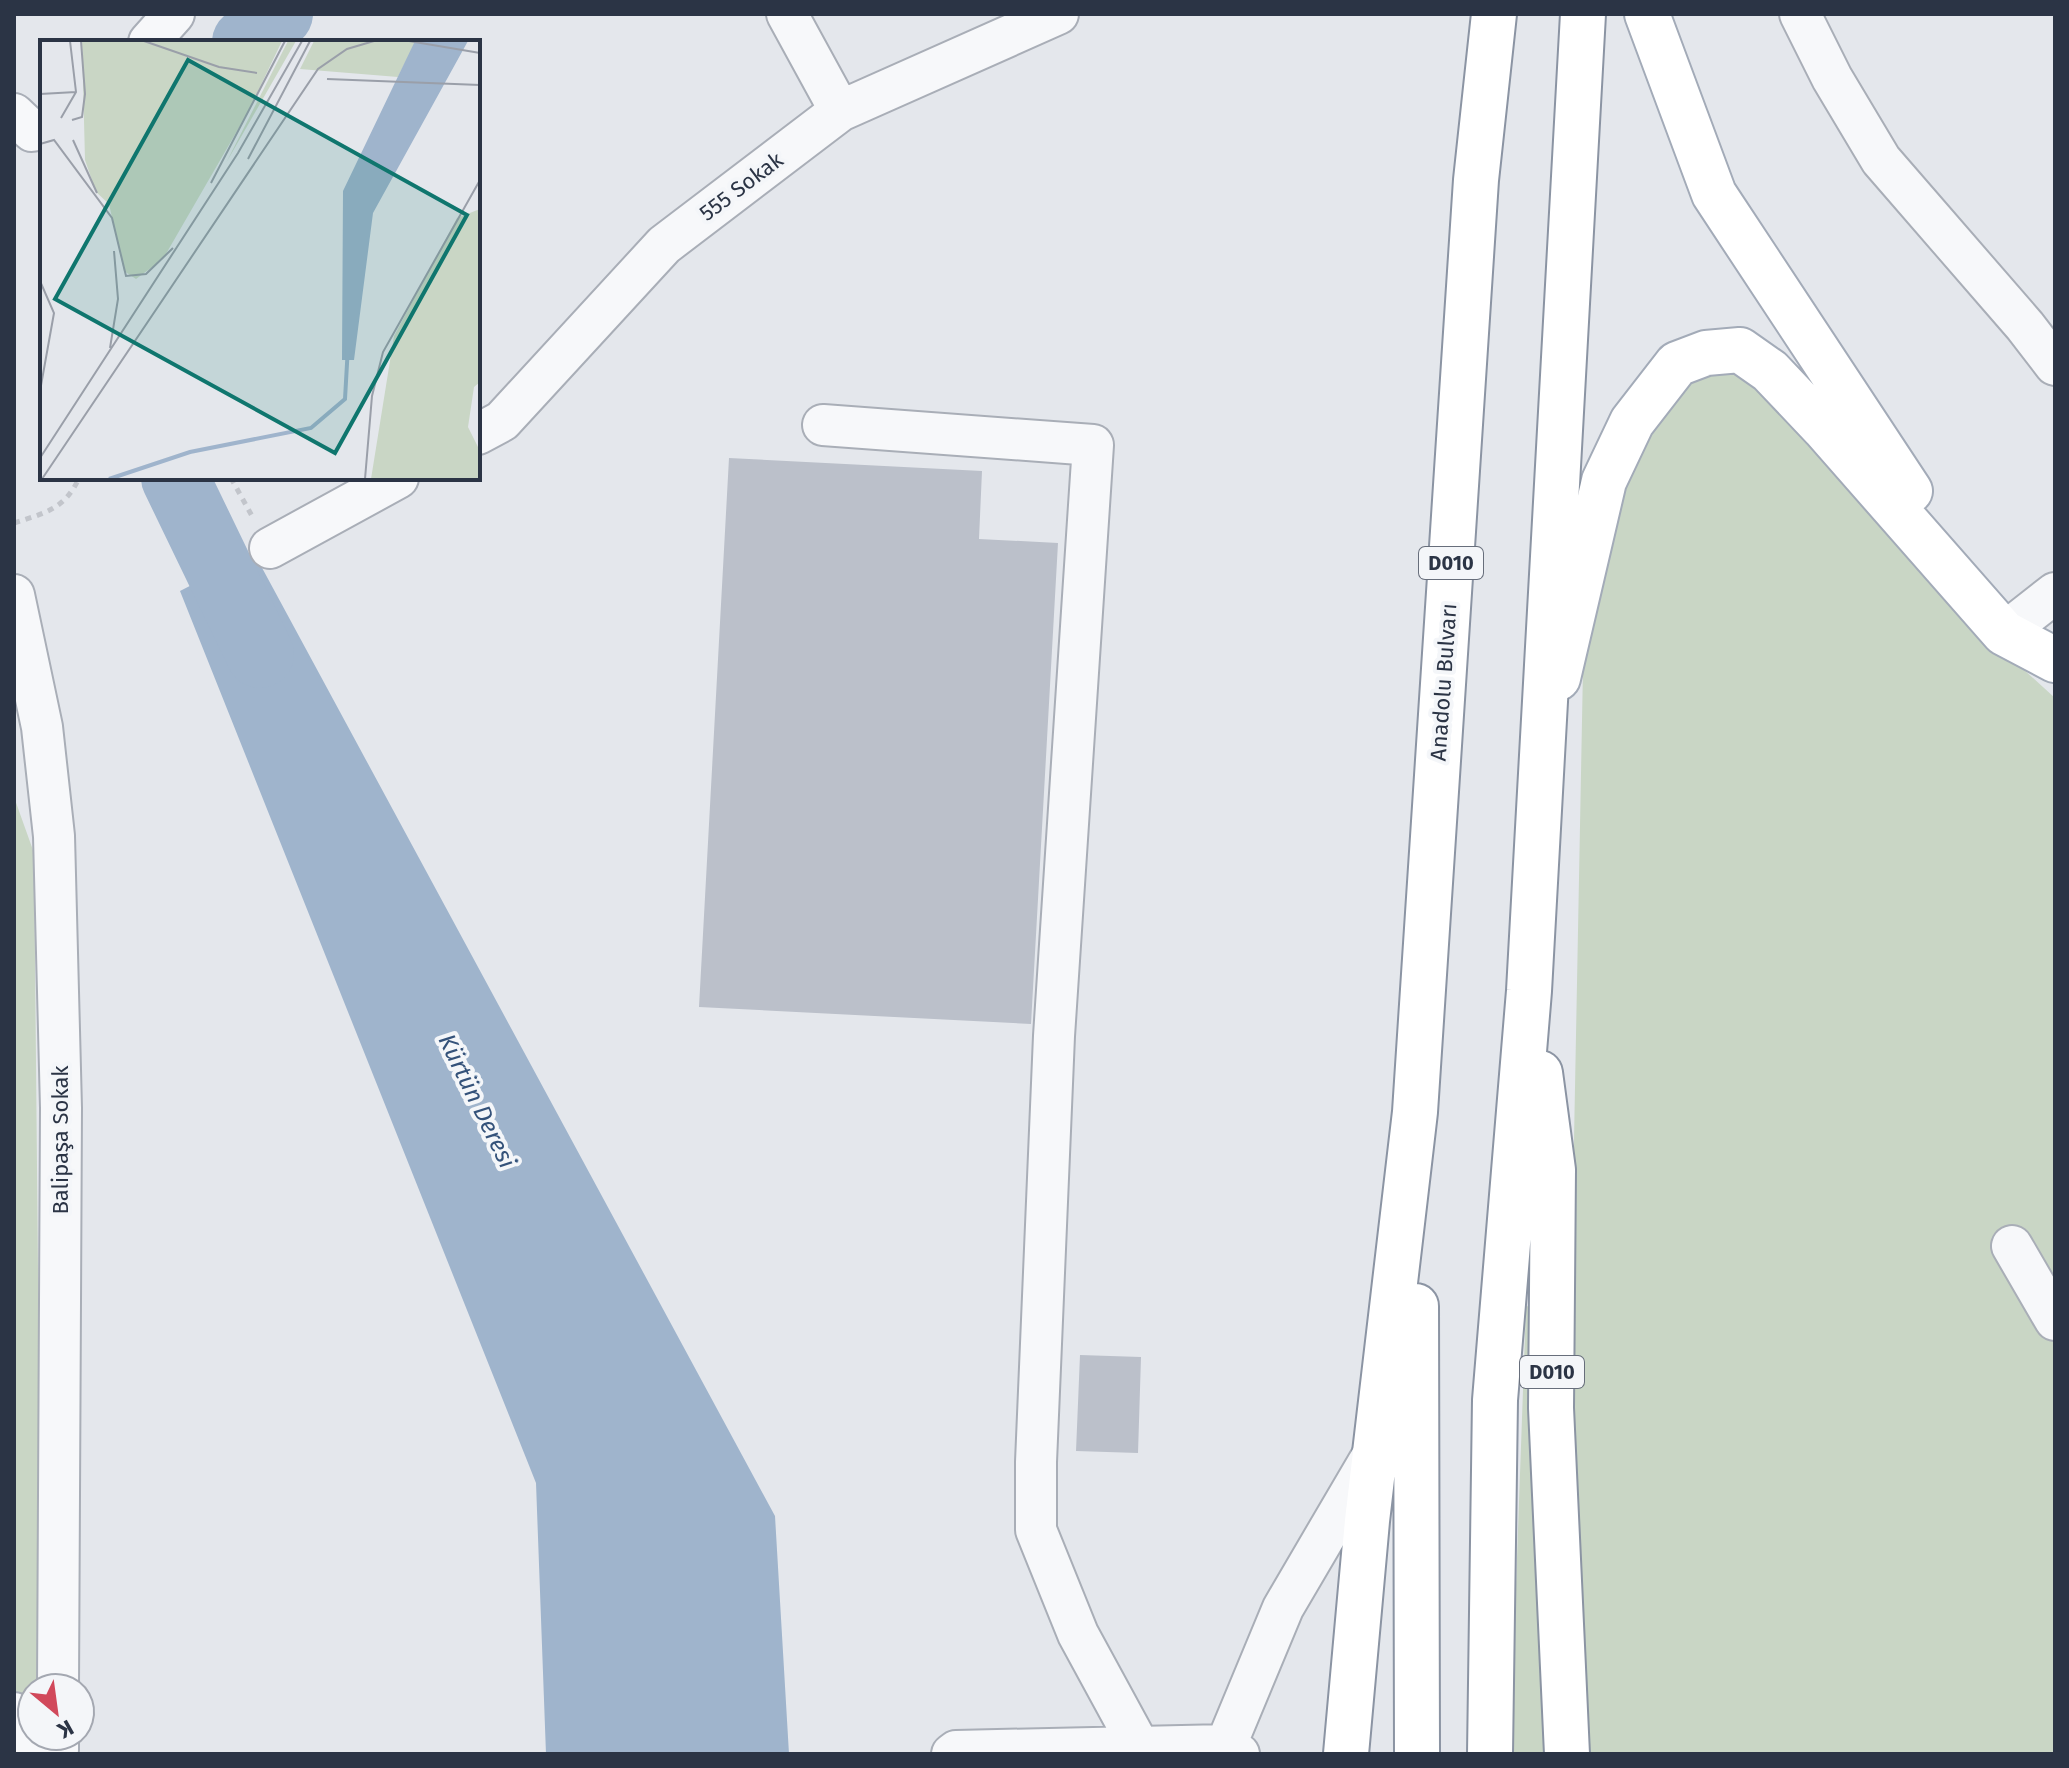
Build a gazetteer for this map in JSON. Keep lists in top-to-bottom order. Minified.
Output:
{"streets":{"main road":["D010","Anadolu Bulvarı"],"street":["555 Sokak","Balipaşa Sokak"]},"crossings":[["D010","Anadolu Bulvarı"]],"water":["Kürtün Deresi"],"north":"bottom right"}
